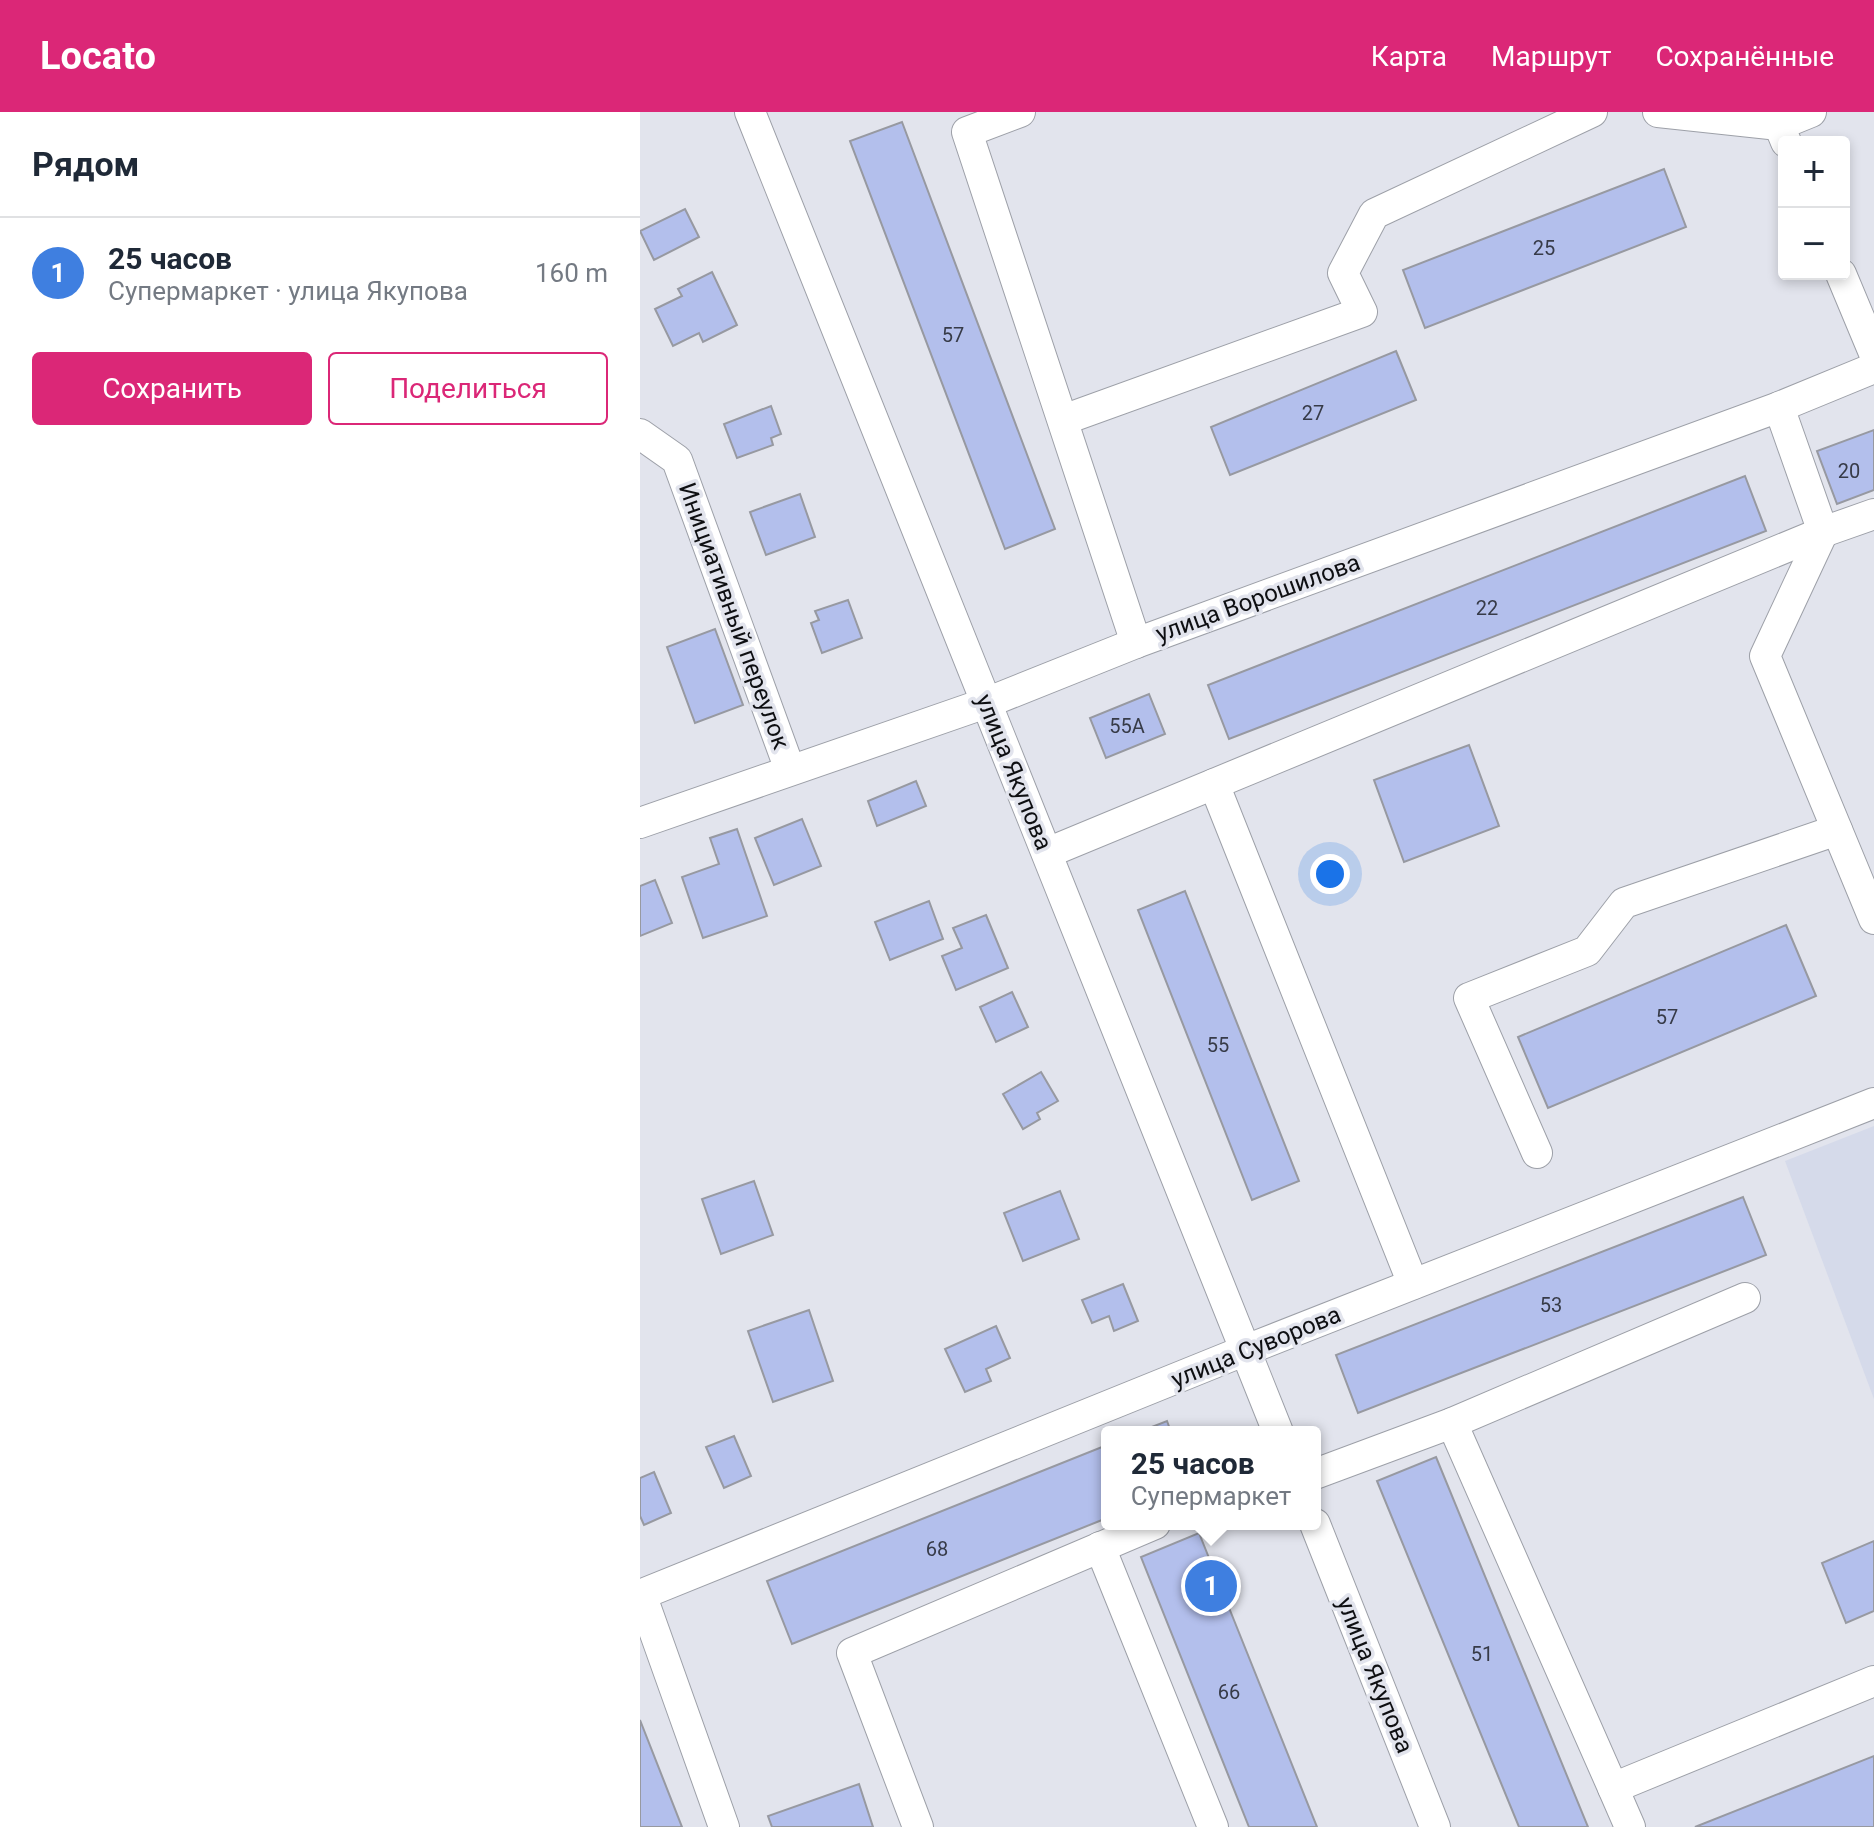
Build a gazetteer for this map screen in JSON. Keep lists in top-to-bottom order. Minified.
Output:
{"streets":{"street":["улица Ворошилова","Инициативный переулок","улица Якупова","улица Суворова"]},"crossings":[["улица Ворошилова","Инициативный переулок"],["улица Ворошилова","улица Якупова"],["улица Якупова","улица Суворова"]],"house_numbers":["25","57","27","20","22","55А","57","55","53","68","51","66"],"page":{"header":"Locato","nav":["Карта","Маршрут","Сохранённые"],"heading":"Рядом","map_buttons":["+","−"],"list":[{"mark":"1","name":"25 часов","note":"Супермаркет · улица Якупова","value":"160 m"}],"buttons":["Сохранить","Поделиться"],"popup":["25 часов","Супермаркет"],"pins":"1"}}
